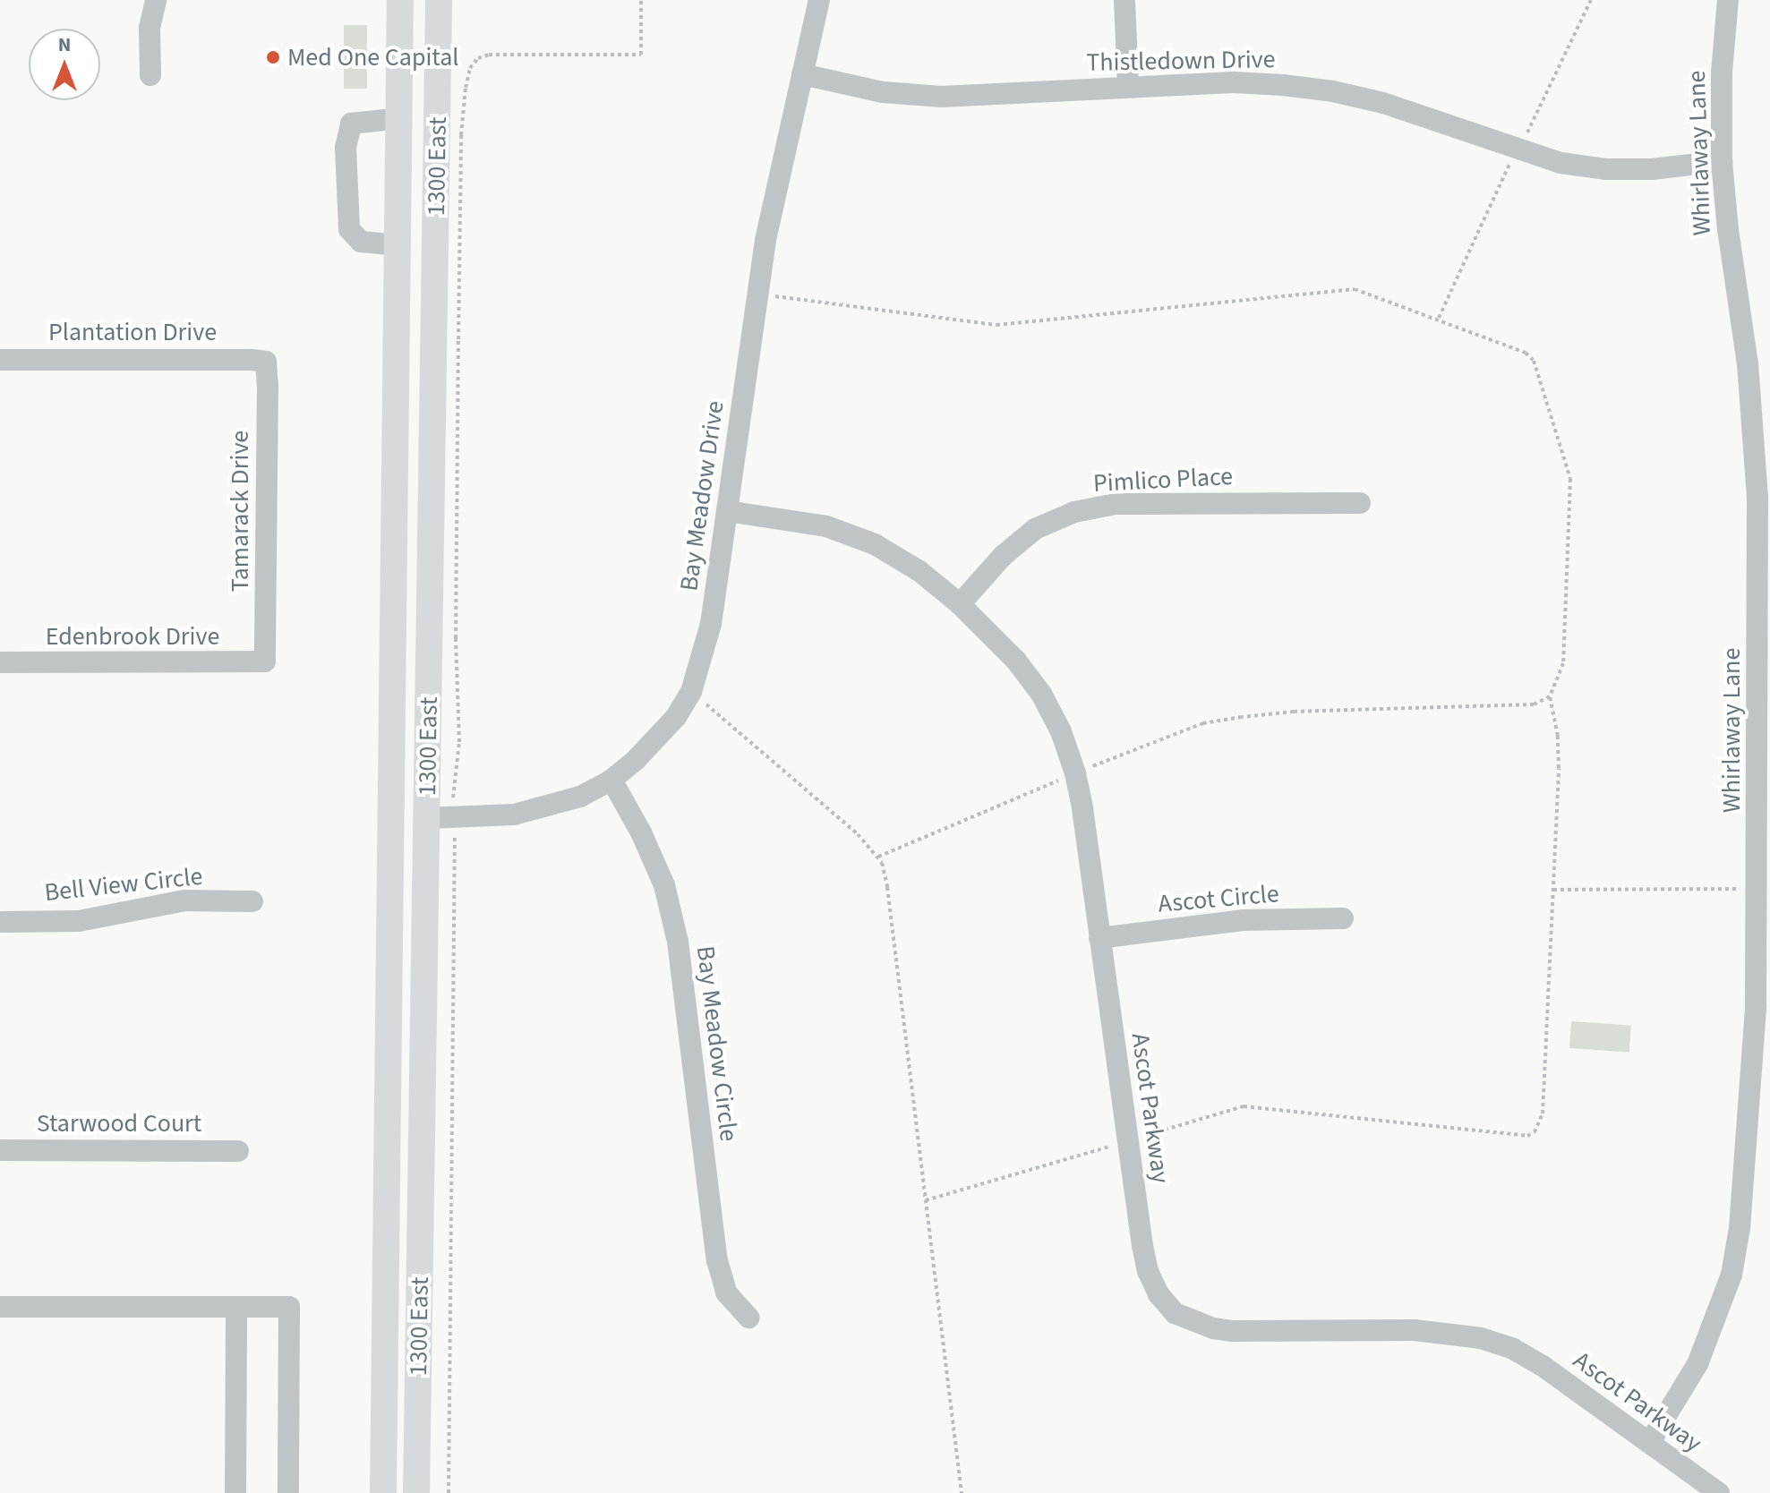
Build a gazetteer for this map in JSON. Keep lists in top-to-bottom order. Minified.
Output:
{"streets":{"main road":["1300 East"],"street":["Thistledown Drive","Whirlaway Lane","Plantation Drive","Pimlico Place","Bay Meadow Drive","Tamarack Drive","Edenbrook Drive","Bell View Circle","Ascot Circle","Bay Meadow Circle","Ascot Parkway","Starwood Court"]},"crossings":[["Thistledown Drive","Whirlaway Lane"],["Thistledown Drive","Bay Meadow Drive"],["Whirlaway Lane","Ascot Parkway"],["1300 East","Bay Meadow Drive"],["Plantation Drive","Tamarack Drive"],["Pimlico Place","Ascot Parkway"],["Bay Meadow Drive","Bay Meadow Circle"],["Bay Meadow Drive","Ascot Parkway"],["Tamarack Drive","Edenbrook Drive"],["Ascot Circle","Ascot Parkway"]],"places":["Med One Capital"],"north":"top"}
